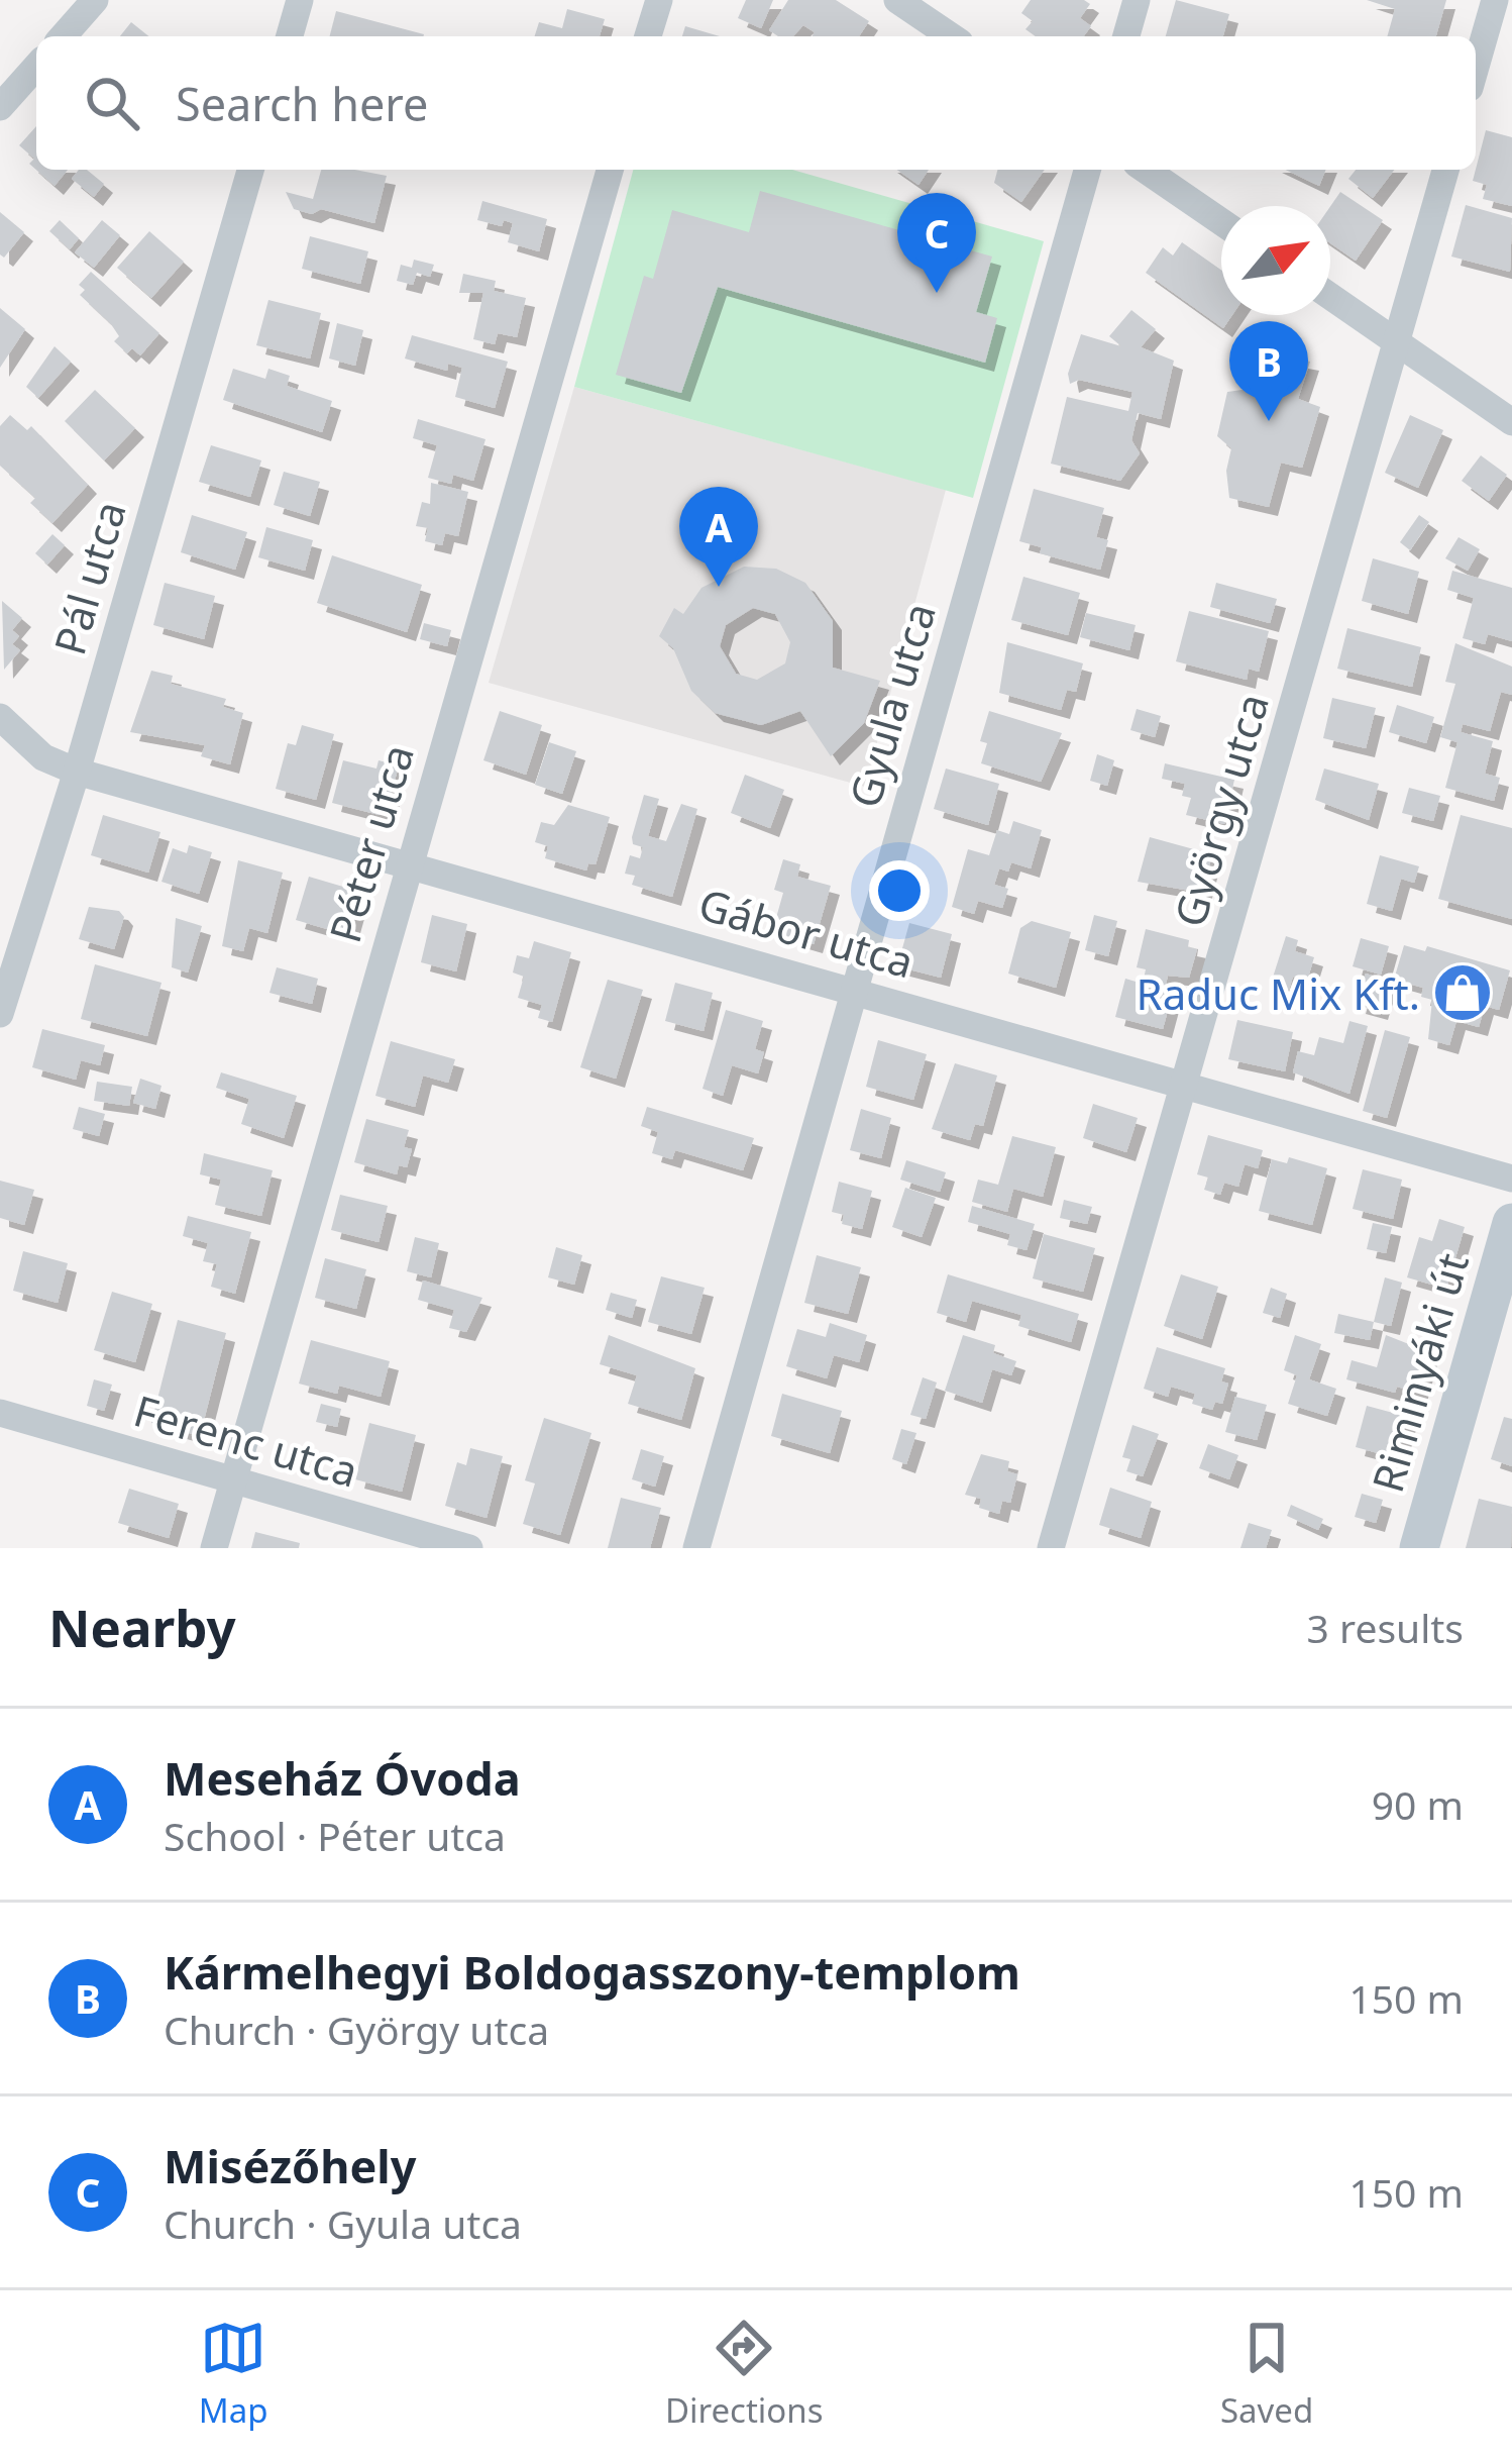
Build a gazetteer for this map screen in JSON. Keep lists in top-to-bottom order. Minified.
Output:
{"streets":{"main road":["Riminyáki út"],"street":["Pál utca","Gyula utca","György utca","Péter utca","Gábor utca","Ferenc utca"]},"crossings":[["Pál utca","Gábor utca"],["Gyula utca","Gábor utca"],["György utca","Gábor utca"],["Péter utca","Gábor utca"],["Péter utca","Ferenc utca"]],"places":{"shop":["Raduc Mix Kft."]},"north":"top right","page":{"search":"Search here","pins":["C","B","A"],"heading":["Nearby","3 results"],"list":[{"mark":"A","name":"Meseház Óvoda","note":"School · Péter utca","value":"90 m"},{"mark":"B","name":"Kármelhegyi Boldogasszony-templom","note":"Church · György utca","value":"150 m"},{"mark":"C","name":"Misézőhely","note":"Church · Gyula utca","value":"150 m"}],"nav":["Map","Directions","Saved"]}}
